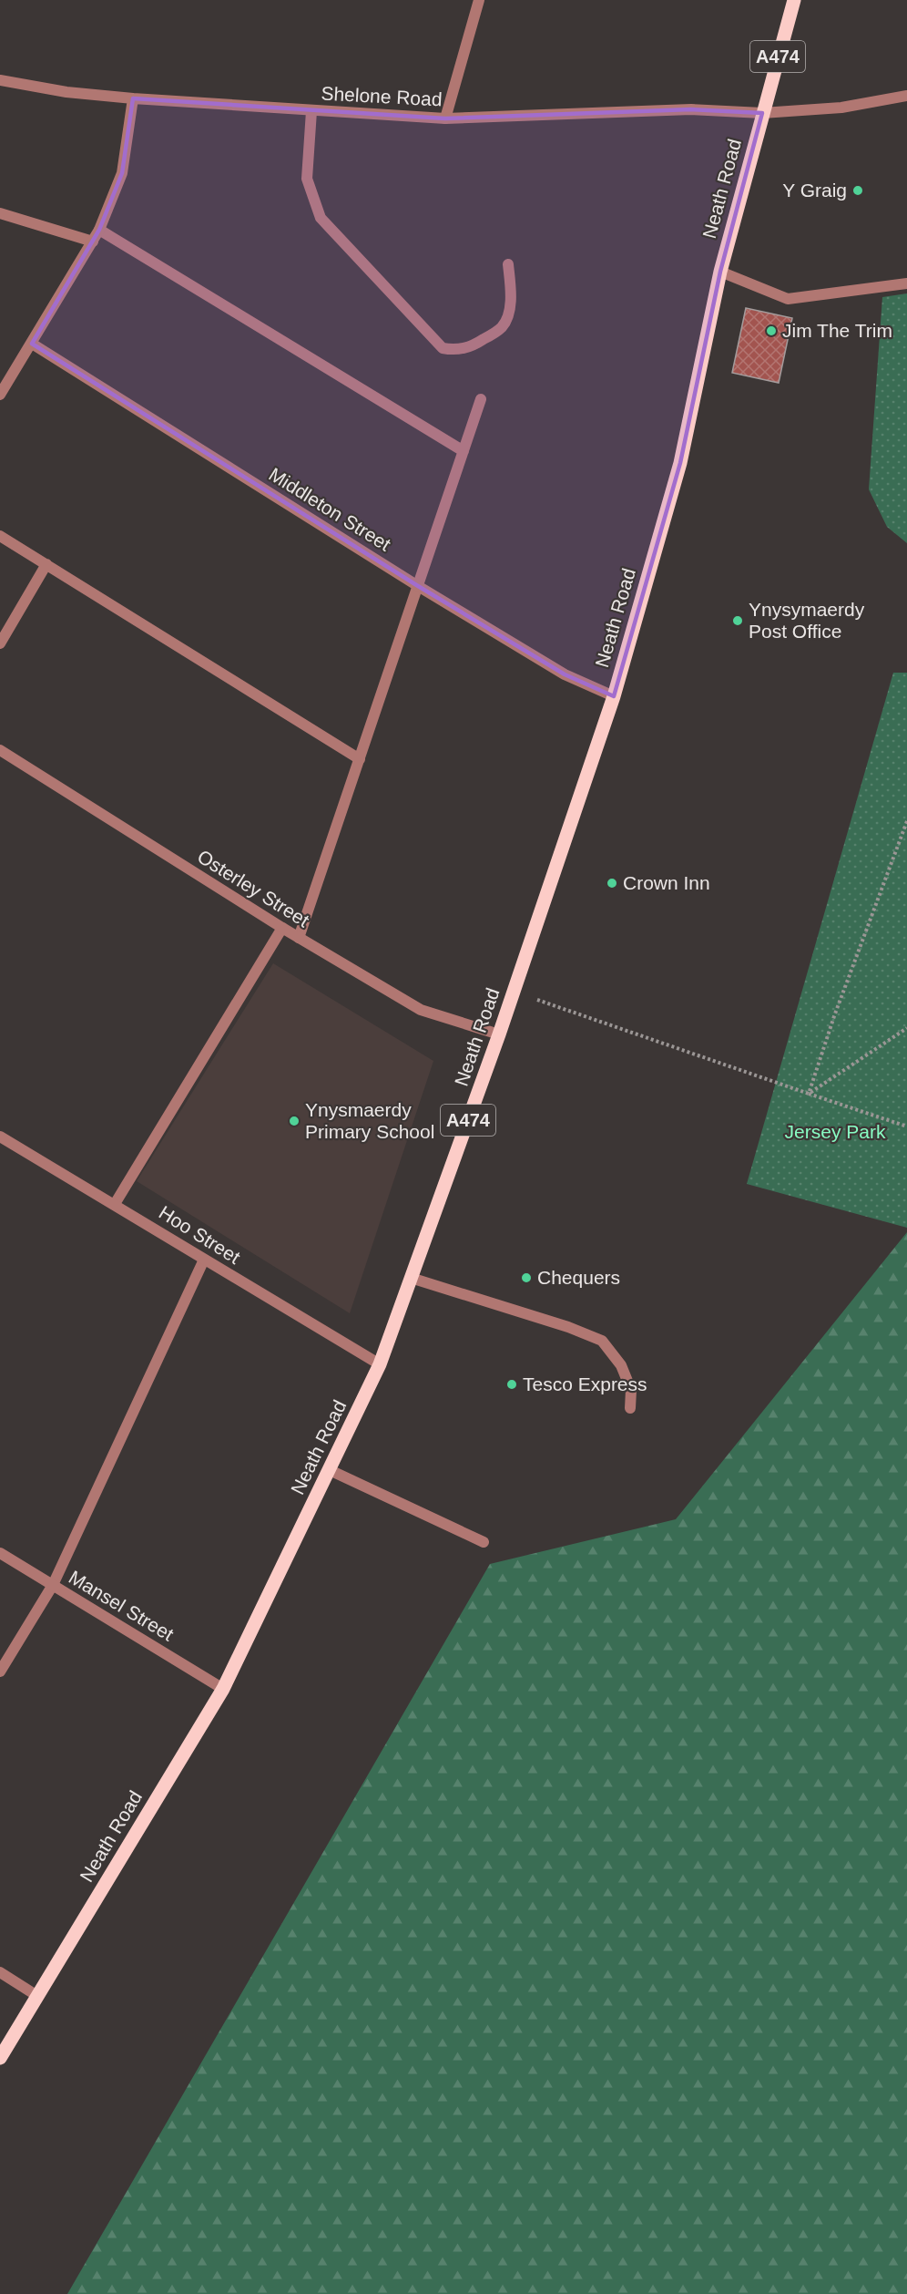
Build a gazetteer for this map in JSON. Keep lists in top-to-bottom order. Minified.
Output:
{"streets":{"main road":["A474","Neath Road"],"street":["Shelone Road","Middleton Street","Osterley Street","Hoo Street","Mansel Street"]},"crossings":[["A474","Shelone Road"],["A474","Neath Road"],["Shelone Road","Neath Road"],["Neath Road","Middleton Street"],["Neath Road","Osterley Street"],["Neath Road","Hoo Street"],["Neath Road","Mansel Street"]],"parks":["Jersey Park"],"places":["Y Graig","Jim The Trim","Ynysymaerdy Post Office","Crown Inn","Ynysmaerdy Primary School","Chequers","Tesco Express"]}
